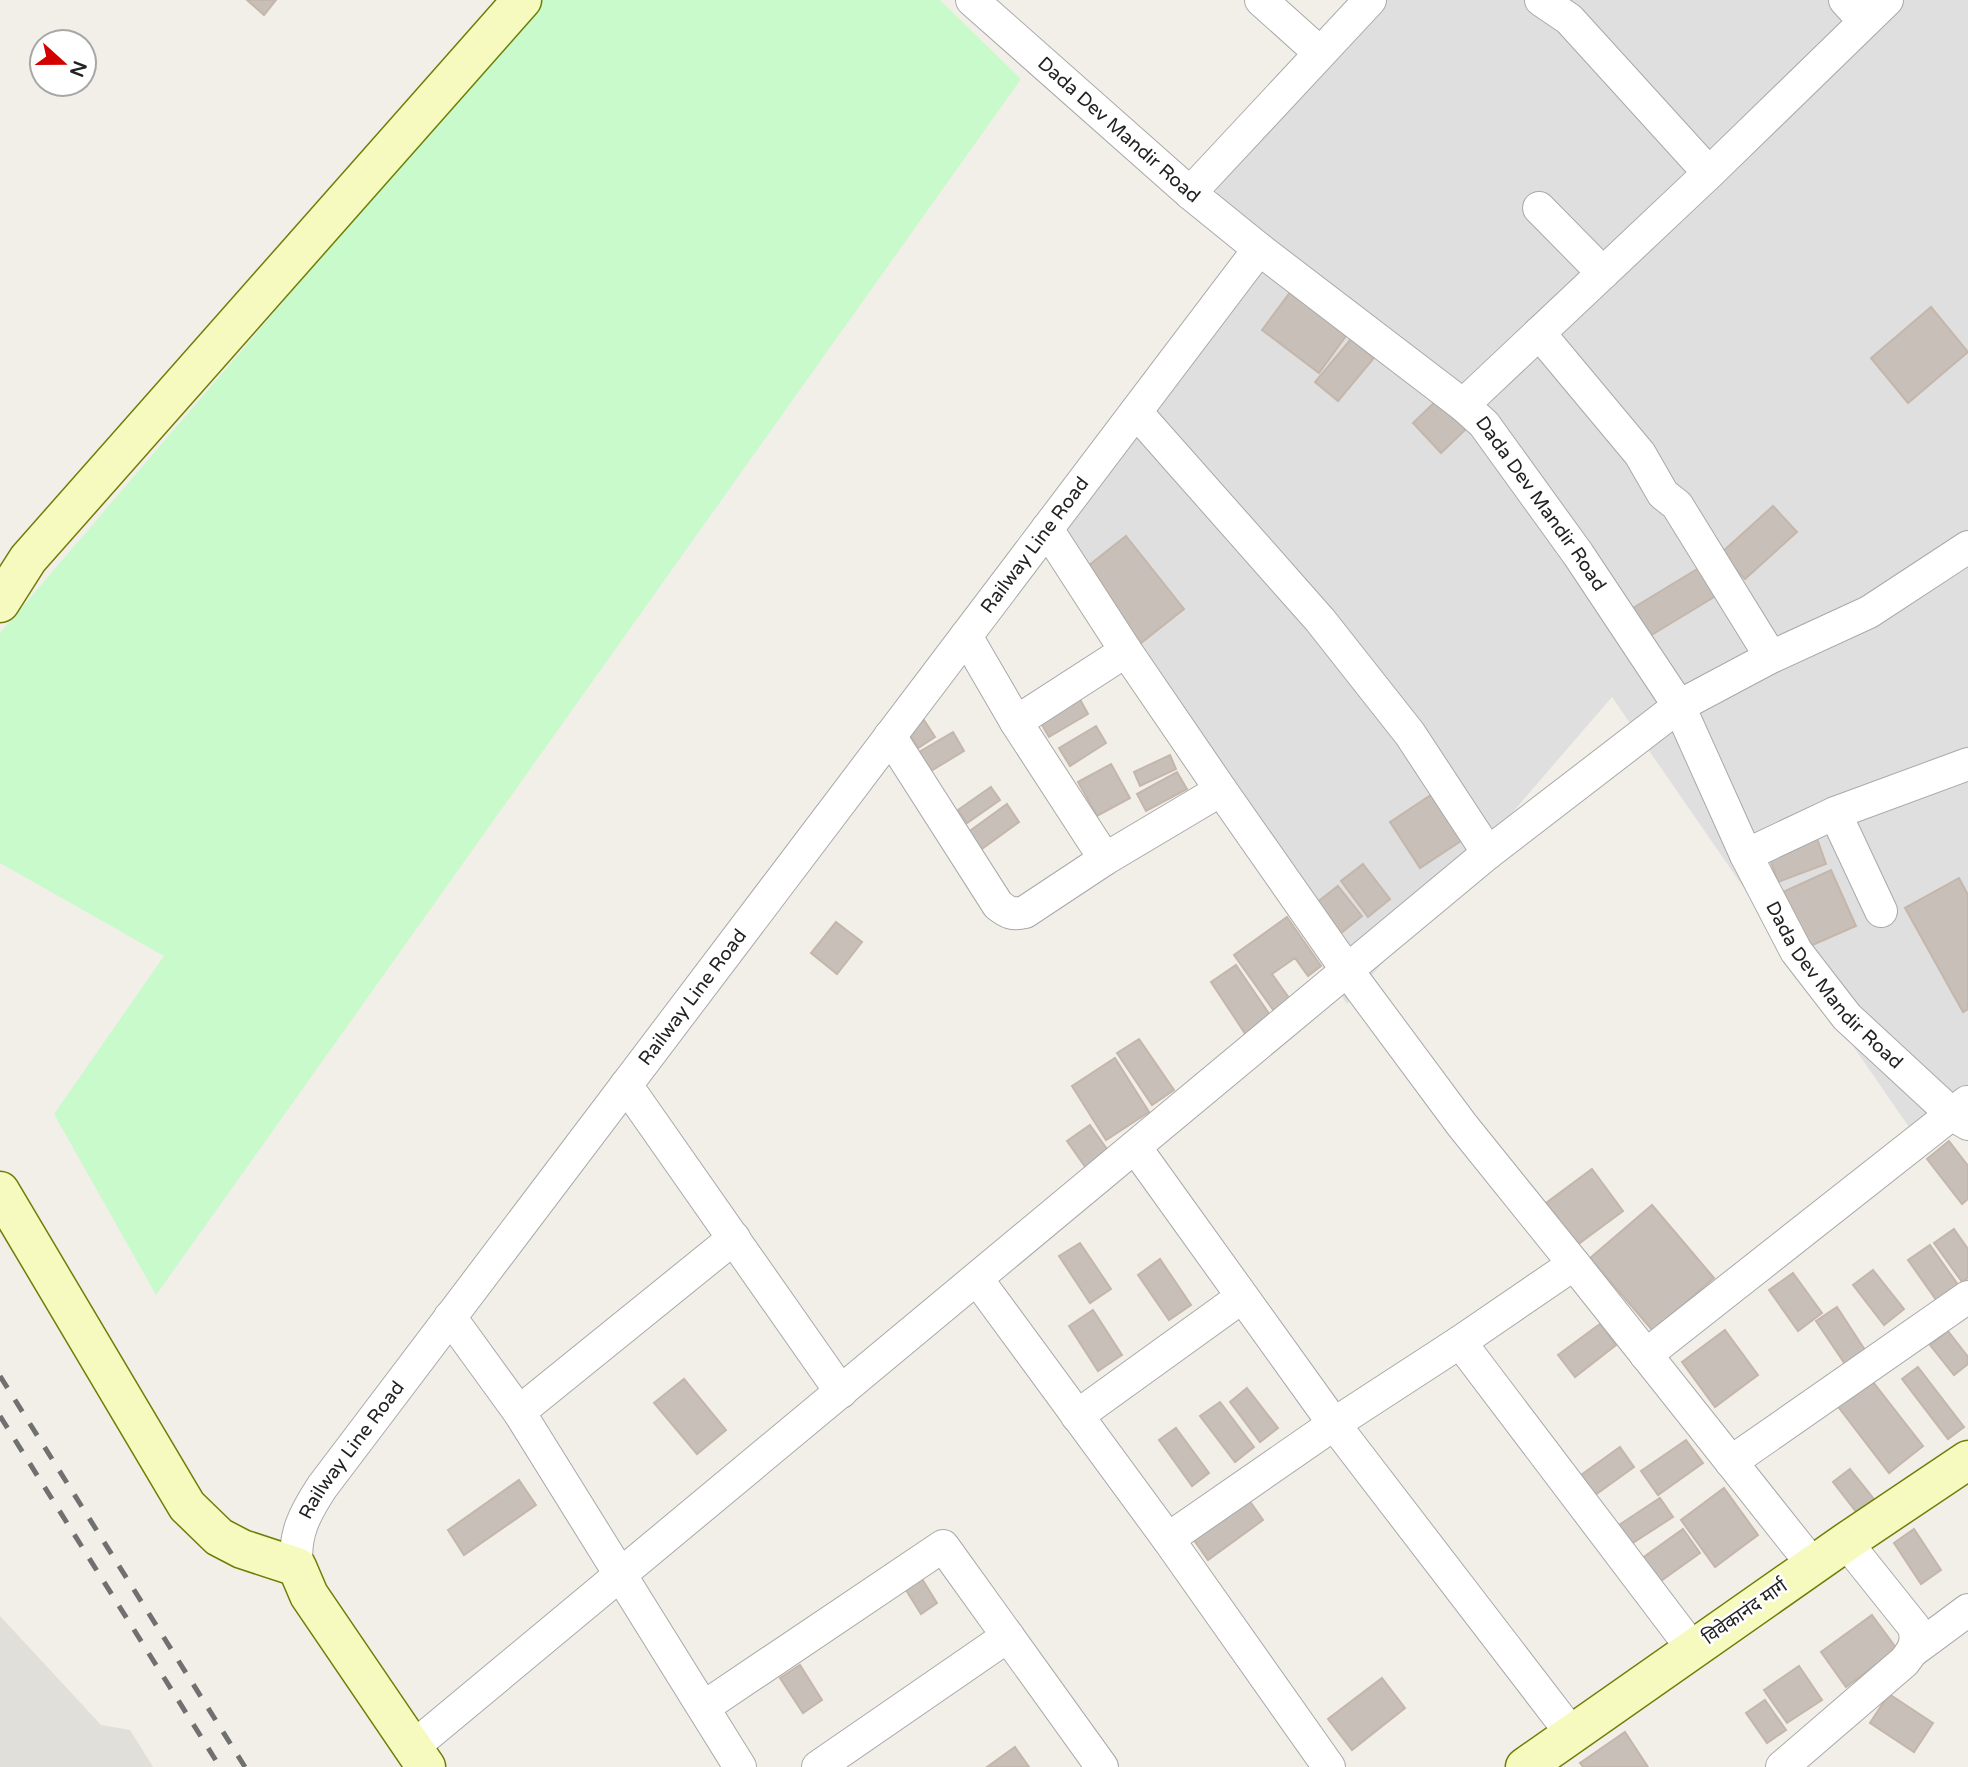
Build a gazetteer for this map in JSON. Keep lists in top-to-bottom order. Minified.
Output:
{"streets":{"street":["Dada Dev Mandir Road","Railway Line Road","विवेकानंद मार्ग"]},"crossings":[["Dada Dev Mandir Road","Railway Line Road"]],"north":"right"}
